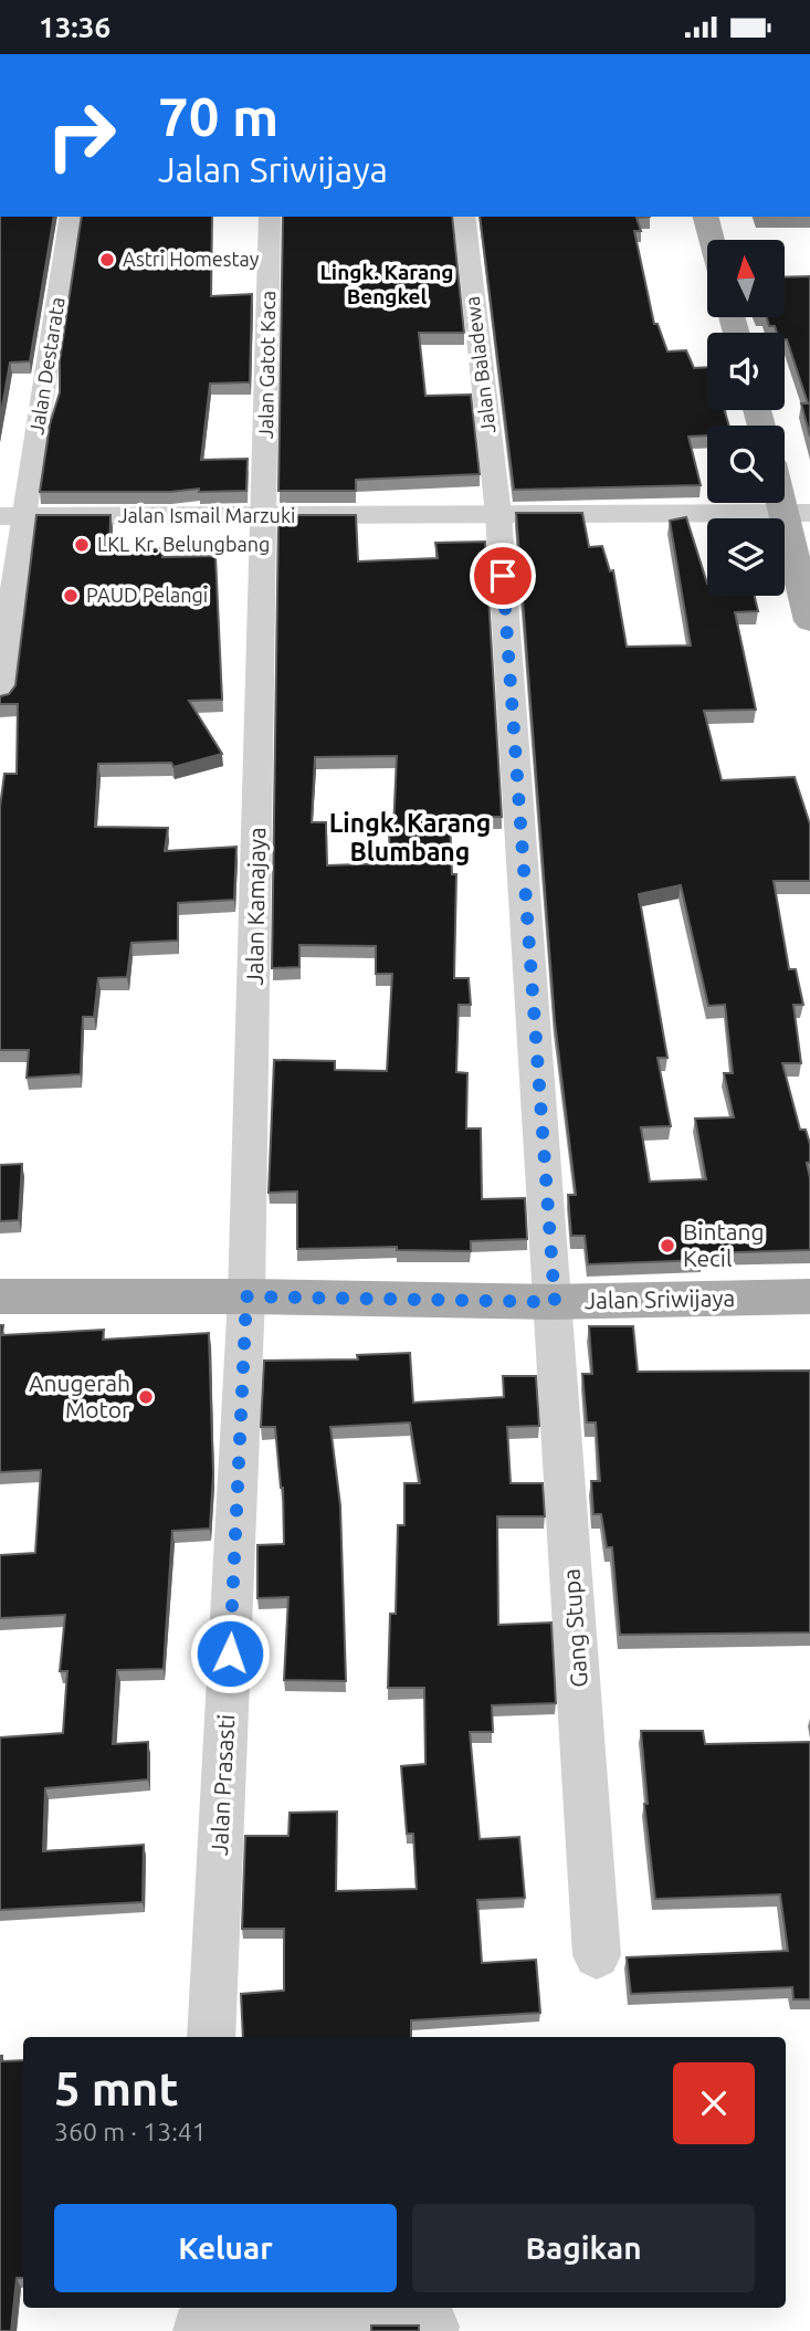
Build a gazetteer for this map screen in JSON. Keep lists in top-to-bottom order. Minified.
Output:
{"streets":{"main road":["Jalan Sriwijaya"],"street":["Jalan Gatot Kaca","Jalan Baladewa","Jalan Destarata","Jalan Ismail Marzuki","Jalan Kamajaya","Gang Stupa","Jalan Prasasti"]},"crossings":[["Jalan Gatot Kaca","Jalan Ismail Marzuki"],["Jalan Gatot Kaca","Jalan Kamajaya"],["Jalan Baladewa","Jalan Ismail Marzuki"],["Jalan Baladewa","Jalan Sriwijaya"],["Jalan Baladewa","Gang Stupa"],["Jalan Destarata","Jalan Ismail Marzuki"],["Jalan Ismail Marzuki","Jalan Kamajaya"],["Jalan Kamajaya","Jalan Sriwijaya"],["Jalan Kamajaya","Jalan Prasasti"],["Jalan Sriwijaya","Gang Stupa"],["Jalan Sriwijaya","Jalan Prasasti"]],"districts":["Lingk. Karang Bengkel","Lingk. Karang Blumbang"],"places":["Astri Homestay","LKL Kr. Belungbang","PAUD Pelangi","Bintang Kecil","Anugerah Motor"],"north":"top","page":{"status":"13:36","turn":["70 m","Jalan Sriwijaya"],"heading":["5 mnt","360 m · 13:41"],"buttons":["Keluar","Bagikan"]}}
